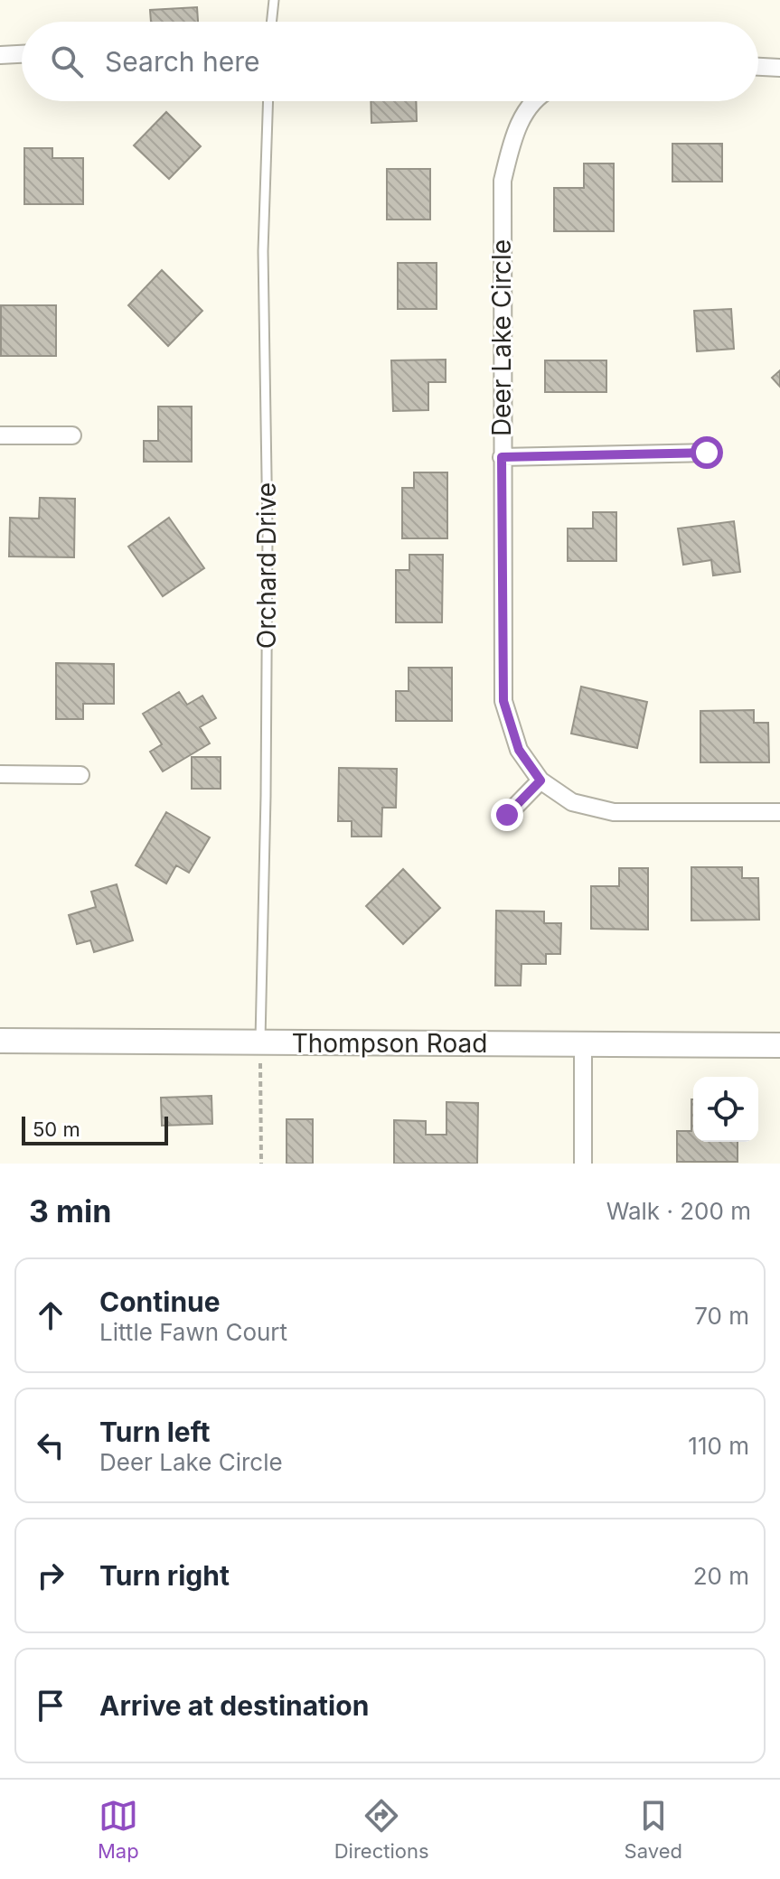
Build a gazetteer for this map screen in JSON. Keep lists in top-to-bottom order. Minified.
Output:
{"streets":{"street":["Deer Lake Circle","Thompson Road"],"lane":["Orchard Drive"]},"crossings":[["Orchard Drive","Thompson Road"]],"scale_bar":"50 m","page":{"search":"Search here","scale":"50 m","heading":["3 min","Walk · 200 m"],"list":[["Continue","Little Fawn Court","70 m"],["Turn left","Deer Lake Circle","110 m"],["Turn right","20 m"],"Arrive at destination"],"nav":["Map","Directions","Saved"]}}
